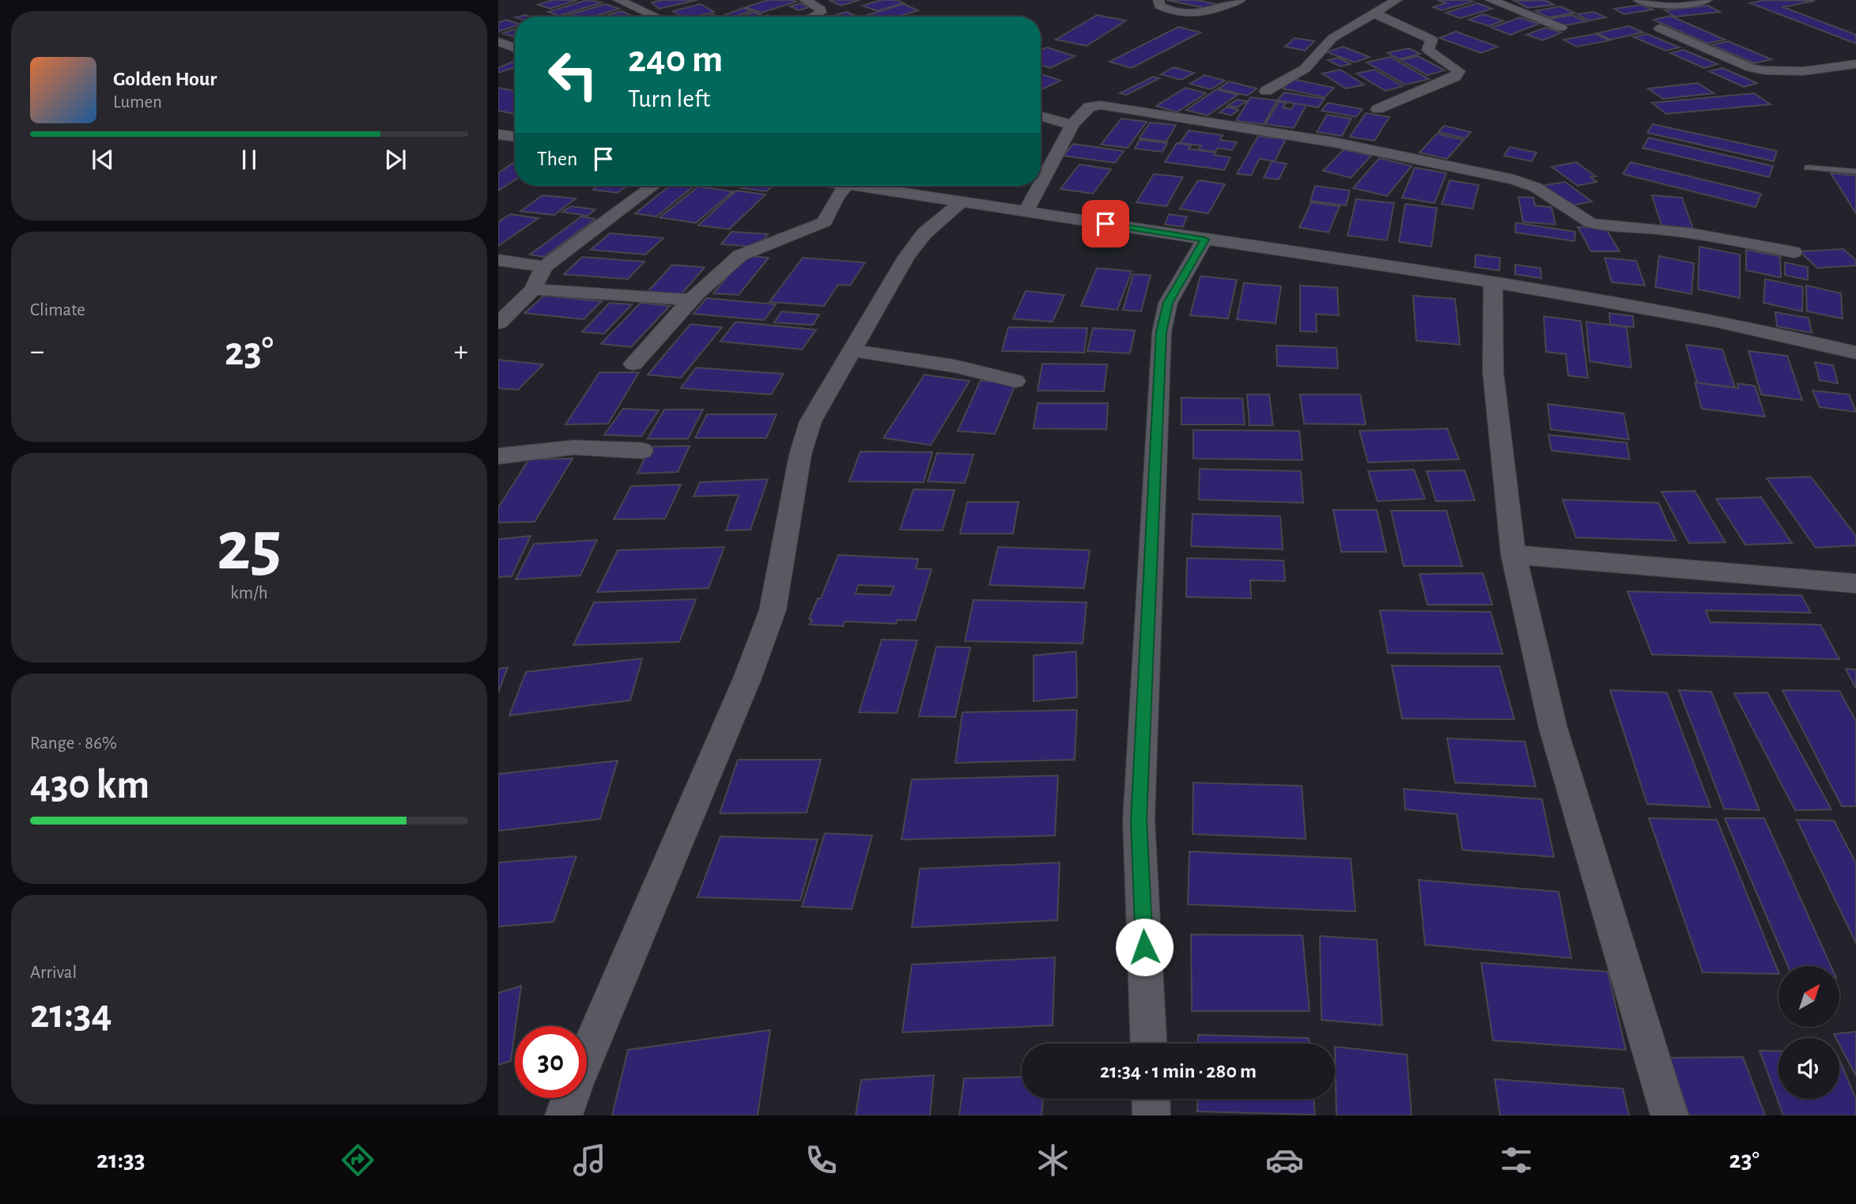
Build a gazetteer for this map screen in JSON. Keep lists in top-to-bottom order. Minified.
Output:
{"north":"top right","page":{"turn":["240 m","Turn left"],"song":["Golden Hour","Lumen"],"then":"Then","tile":["Climate",["25","km/h"],["Range · 86%","430 km"],["Arrival","21:34"]],"heat":["−","23°","+"],"limit":"30","trip":"21:34 · 1 min · 280 m","tabs":["21:33","23°"]}}
